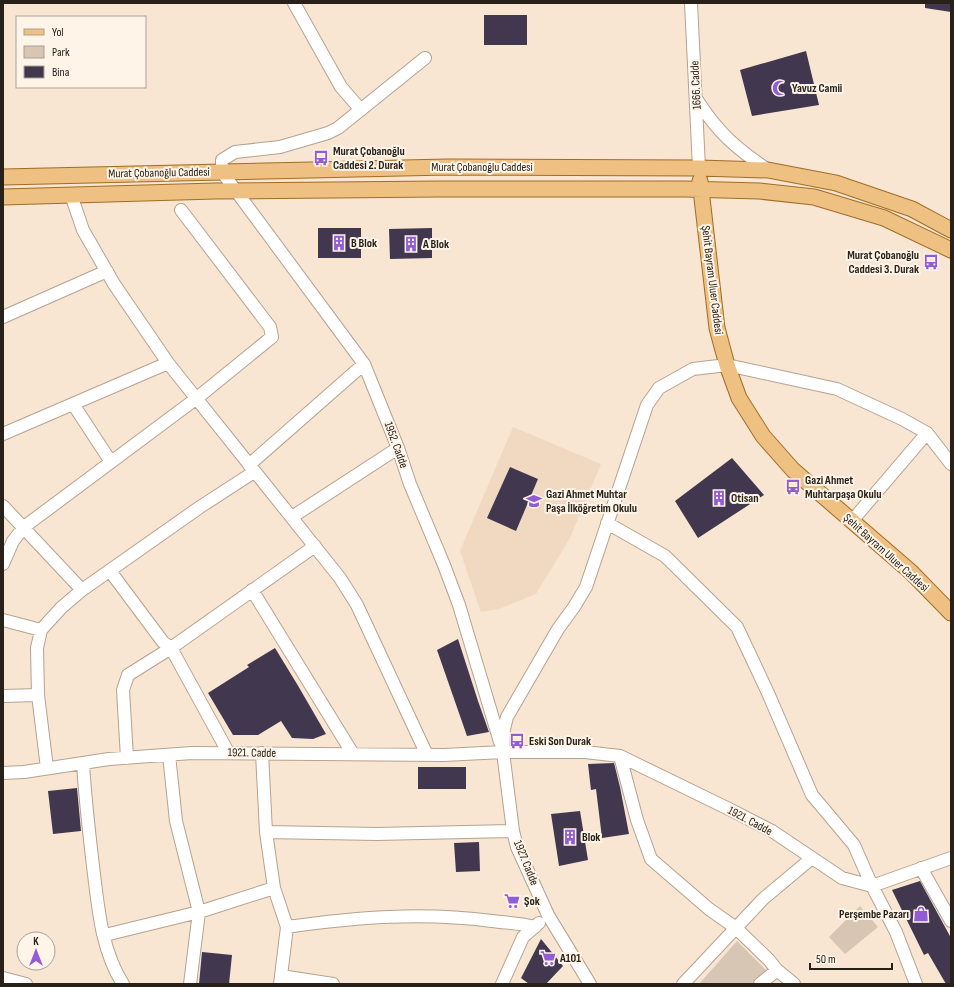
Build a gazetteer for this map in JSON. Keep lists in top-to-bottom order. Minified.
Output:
{"streets":{"main road":["Murat Çobanoğlu Caddesi","Şehit Bayram Uluer Caddesi"],"street":["1666. Cadde","1952. Cadde","1921. Cadde","1927. Cadde"]},"crossings":[["1666. Cadde","Murat Çobanoğlu Caddesi"],["1666. Cadde","Şehit Bayram Uluer Caddesi"],["Murat Çobanoğlu Caddesi","Şehit Bayram Uluer Caddesi"],["Murat Çobanoğlu Caddesi","1952. Cadde"],["1952. Cadde","1921. Cadde"],["1952. Cadde","1927. Cadde"],["1921. Cadde","1927. Cadde"]],"places":{"mosque":["Yavuz Camii"],"bus stop":["Murat Çobanoğlu Caddesi 2. Durak","Murat Çobanoğlu Caddesi 3. Durak","Gazi Ahmet Muhtarpaşa Okulu","Eski Son Durak"],"building":["B Blok","A Blok","Otisan","Blok"],"school or university":["Gazi Ahmet Muhtar Paşa İlköğretim Okulu"],"supermarket":["Şok","A101"],"shop":["Perşembe Pazarı"]},"legend":["Yol","Park","Bina"],"scale_bar":"50 m","north":"top"}
